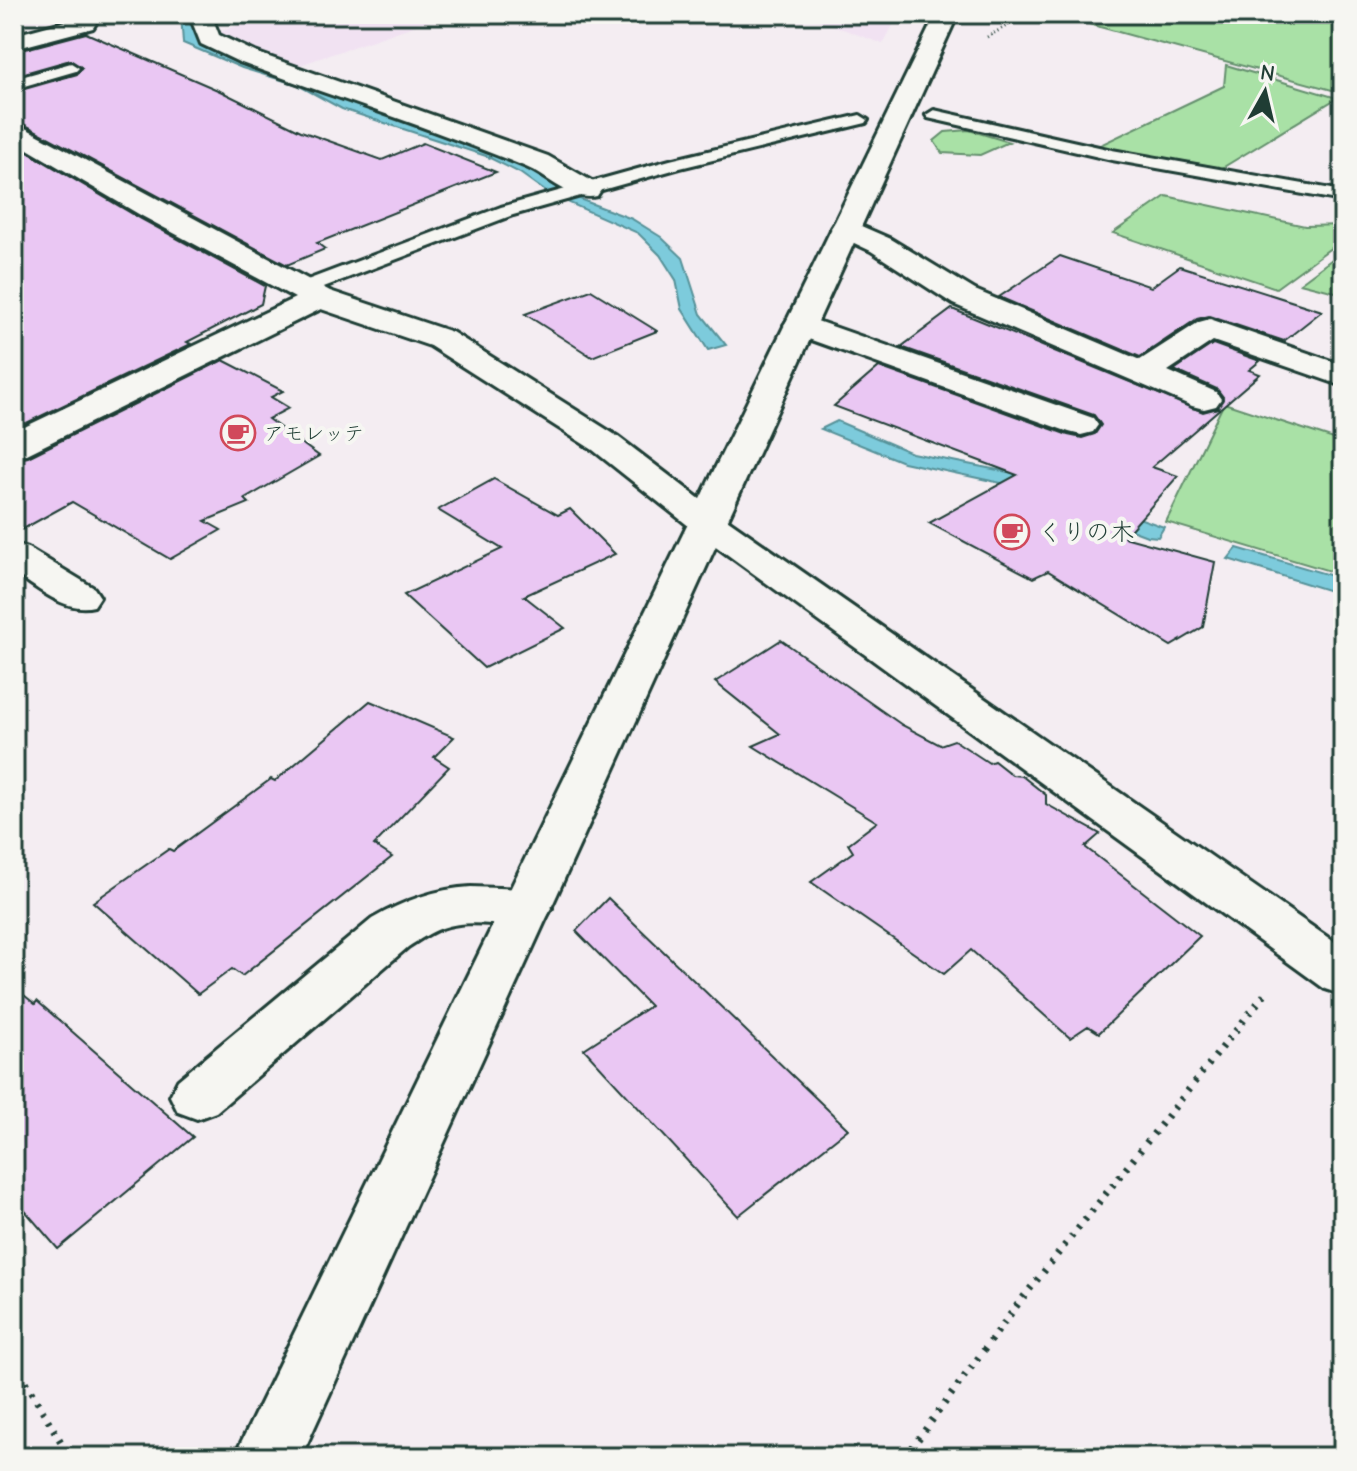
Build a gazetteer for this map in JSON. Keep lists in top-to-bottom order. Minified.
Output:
{"places":{"cafe":["アモレッテ","くりの木"]},"north":"top"}
